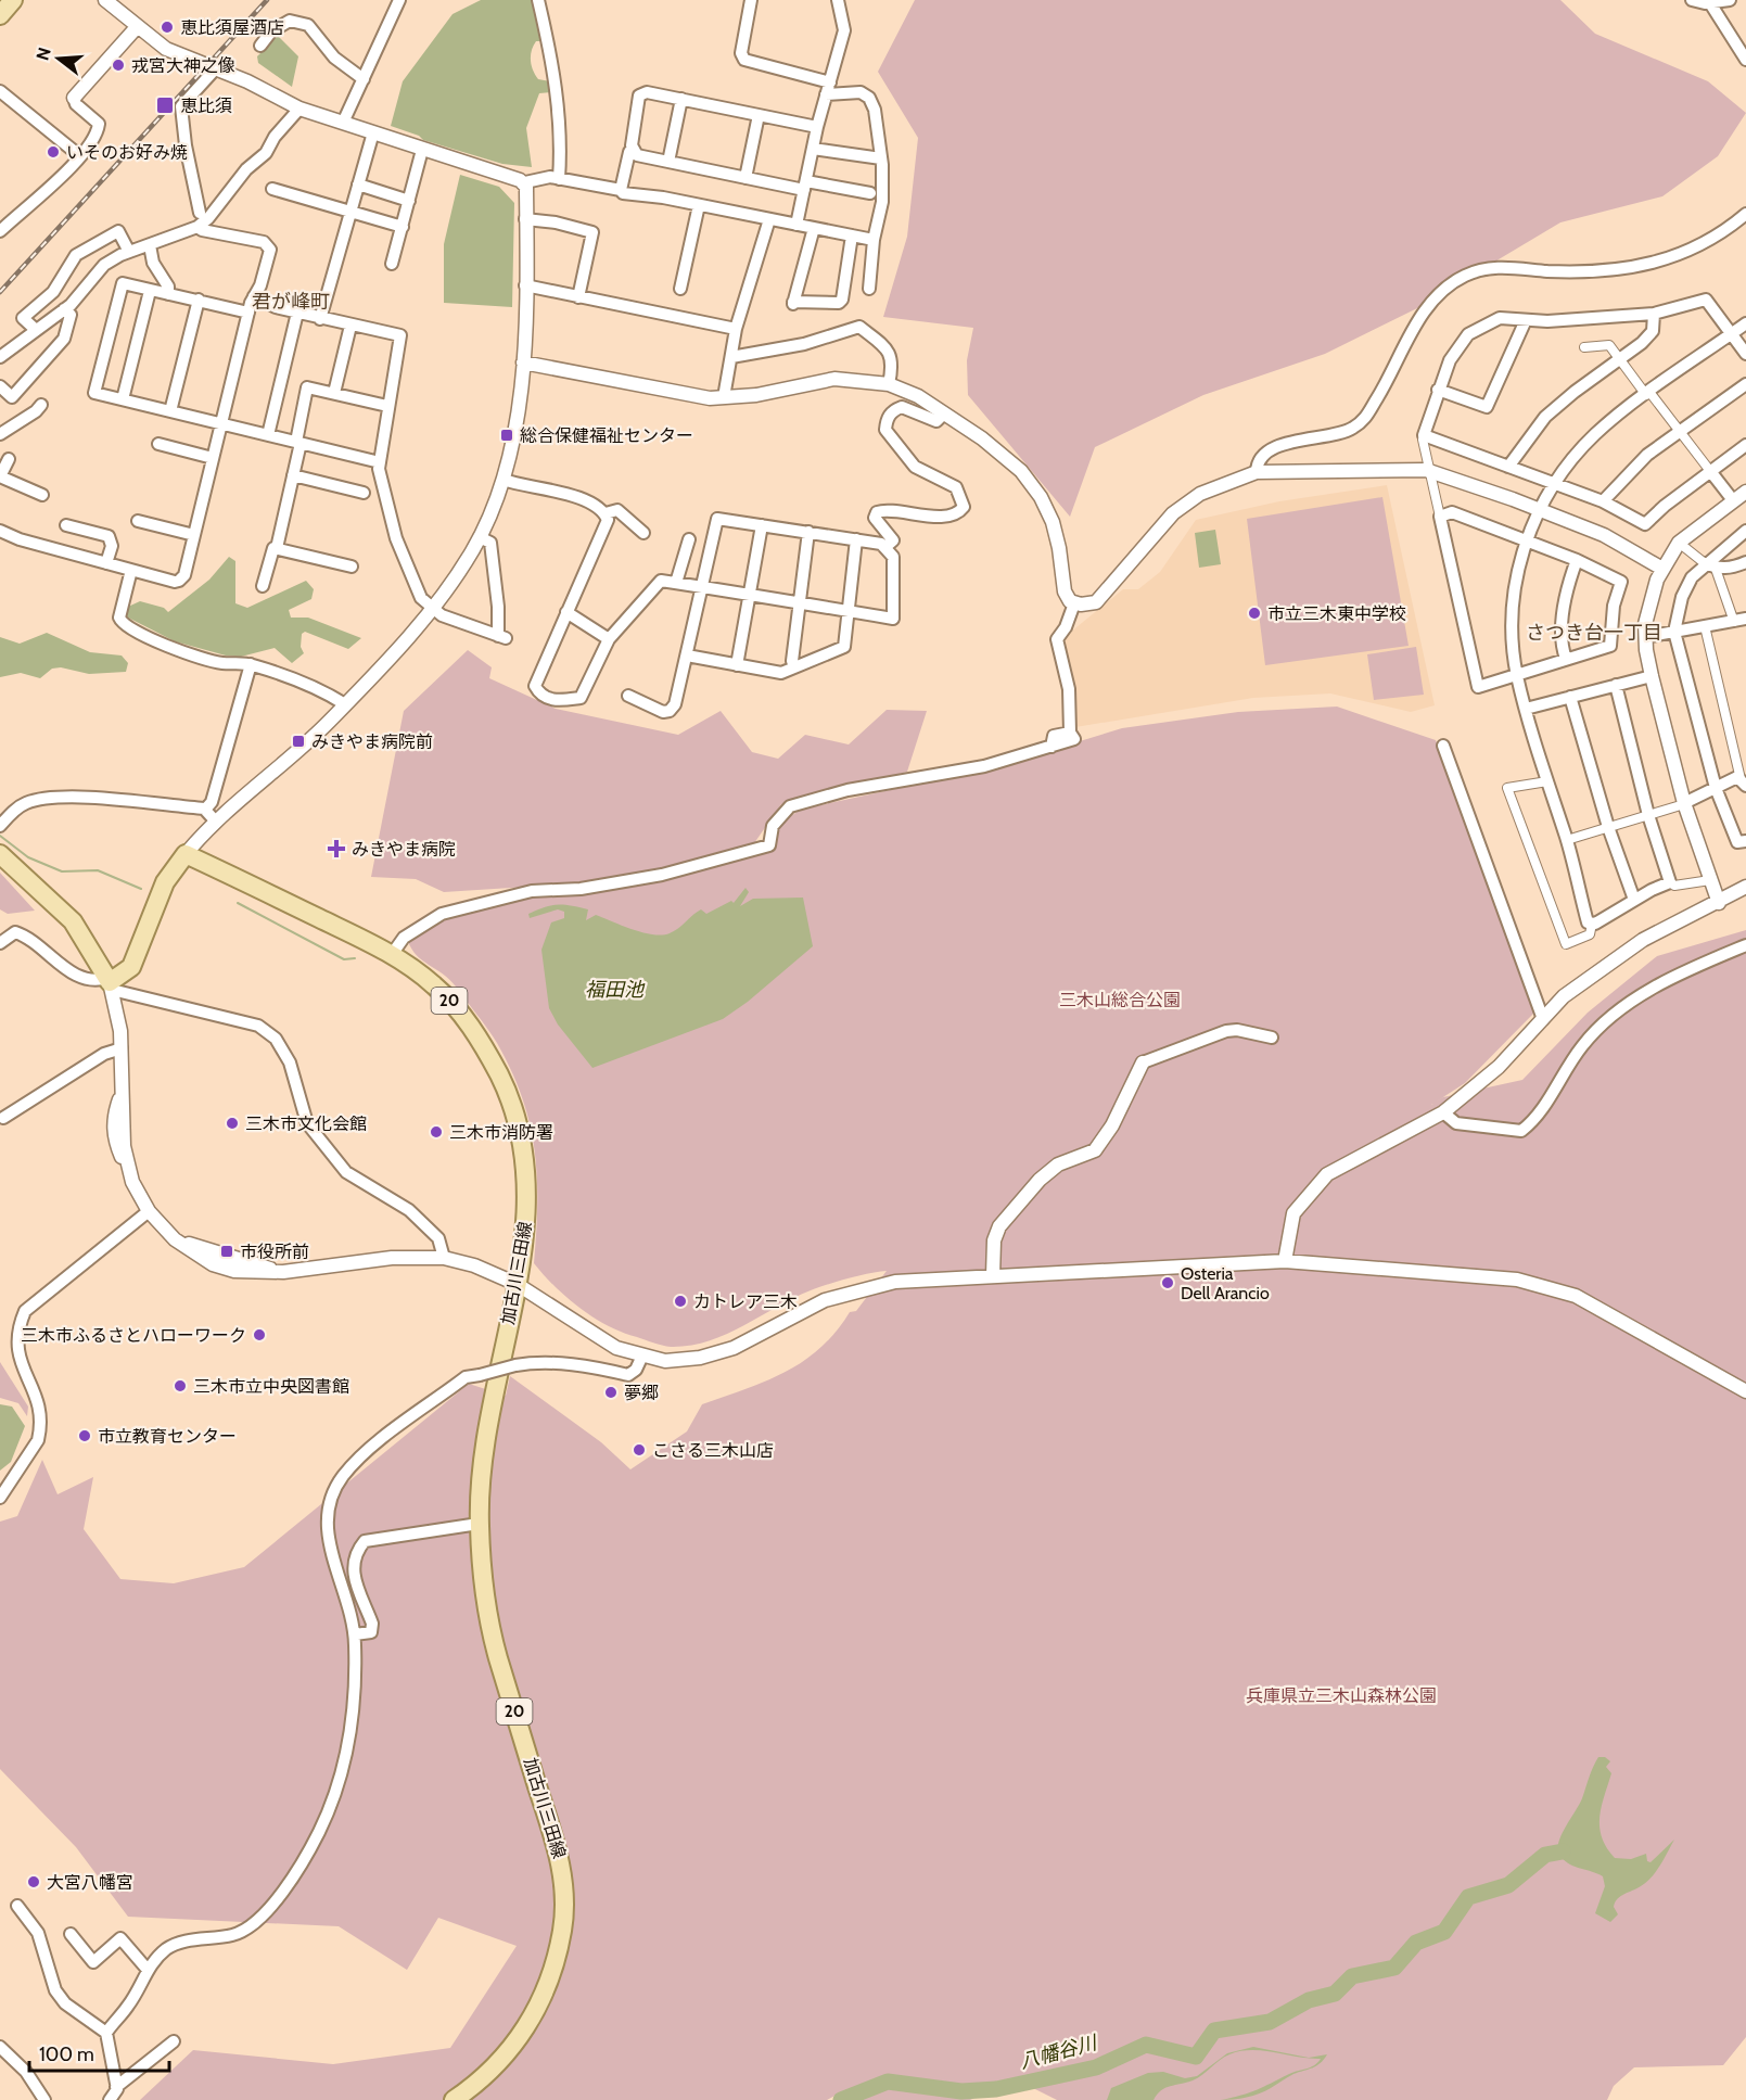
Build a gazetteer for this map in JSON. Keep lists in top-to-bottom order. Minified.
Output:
{"streets":{"main road":["20","加古川三田線"]},"districts":["君が峰町","さつき台一丁目"],"water":["福田池","八幡谷川"],"parks":["三木山総合公園","兵庫県立三木山森林公園"],"places":{"other":["恵比須屋酒店","戎宮大神之像","いそのお好み焼","市立三木東中学校","三木市文化会館","三木市消防署","Osteria Dell Arancio","カトレア三木","三木市ふるさとハローワーク","三木市立中央図書館","夢郷","市立教育センター","こさる三木山店","大宮八幡宮"],"transit":["恵比須","総合保健福祉センター","みきやま病院前","市役所前"],"health":["みきやま病院"]},"scale_bar":"100 m","north":"left"}
